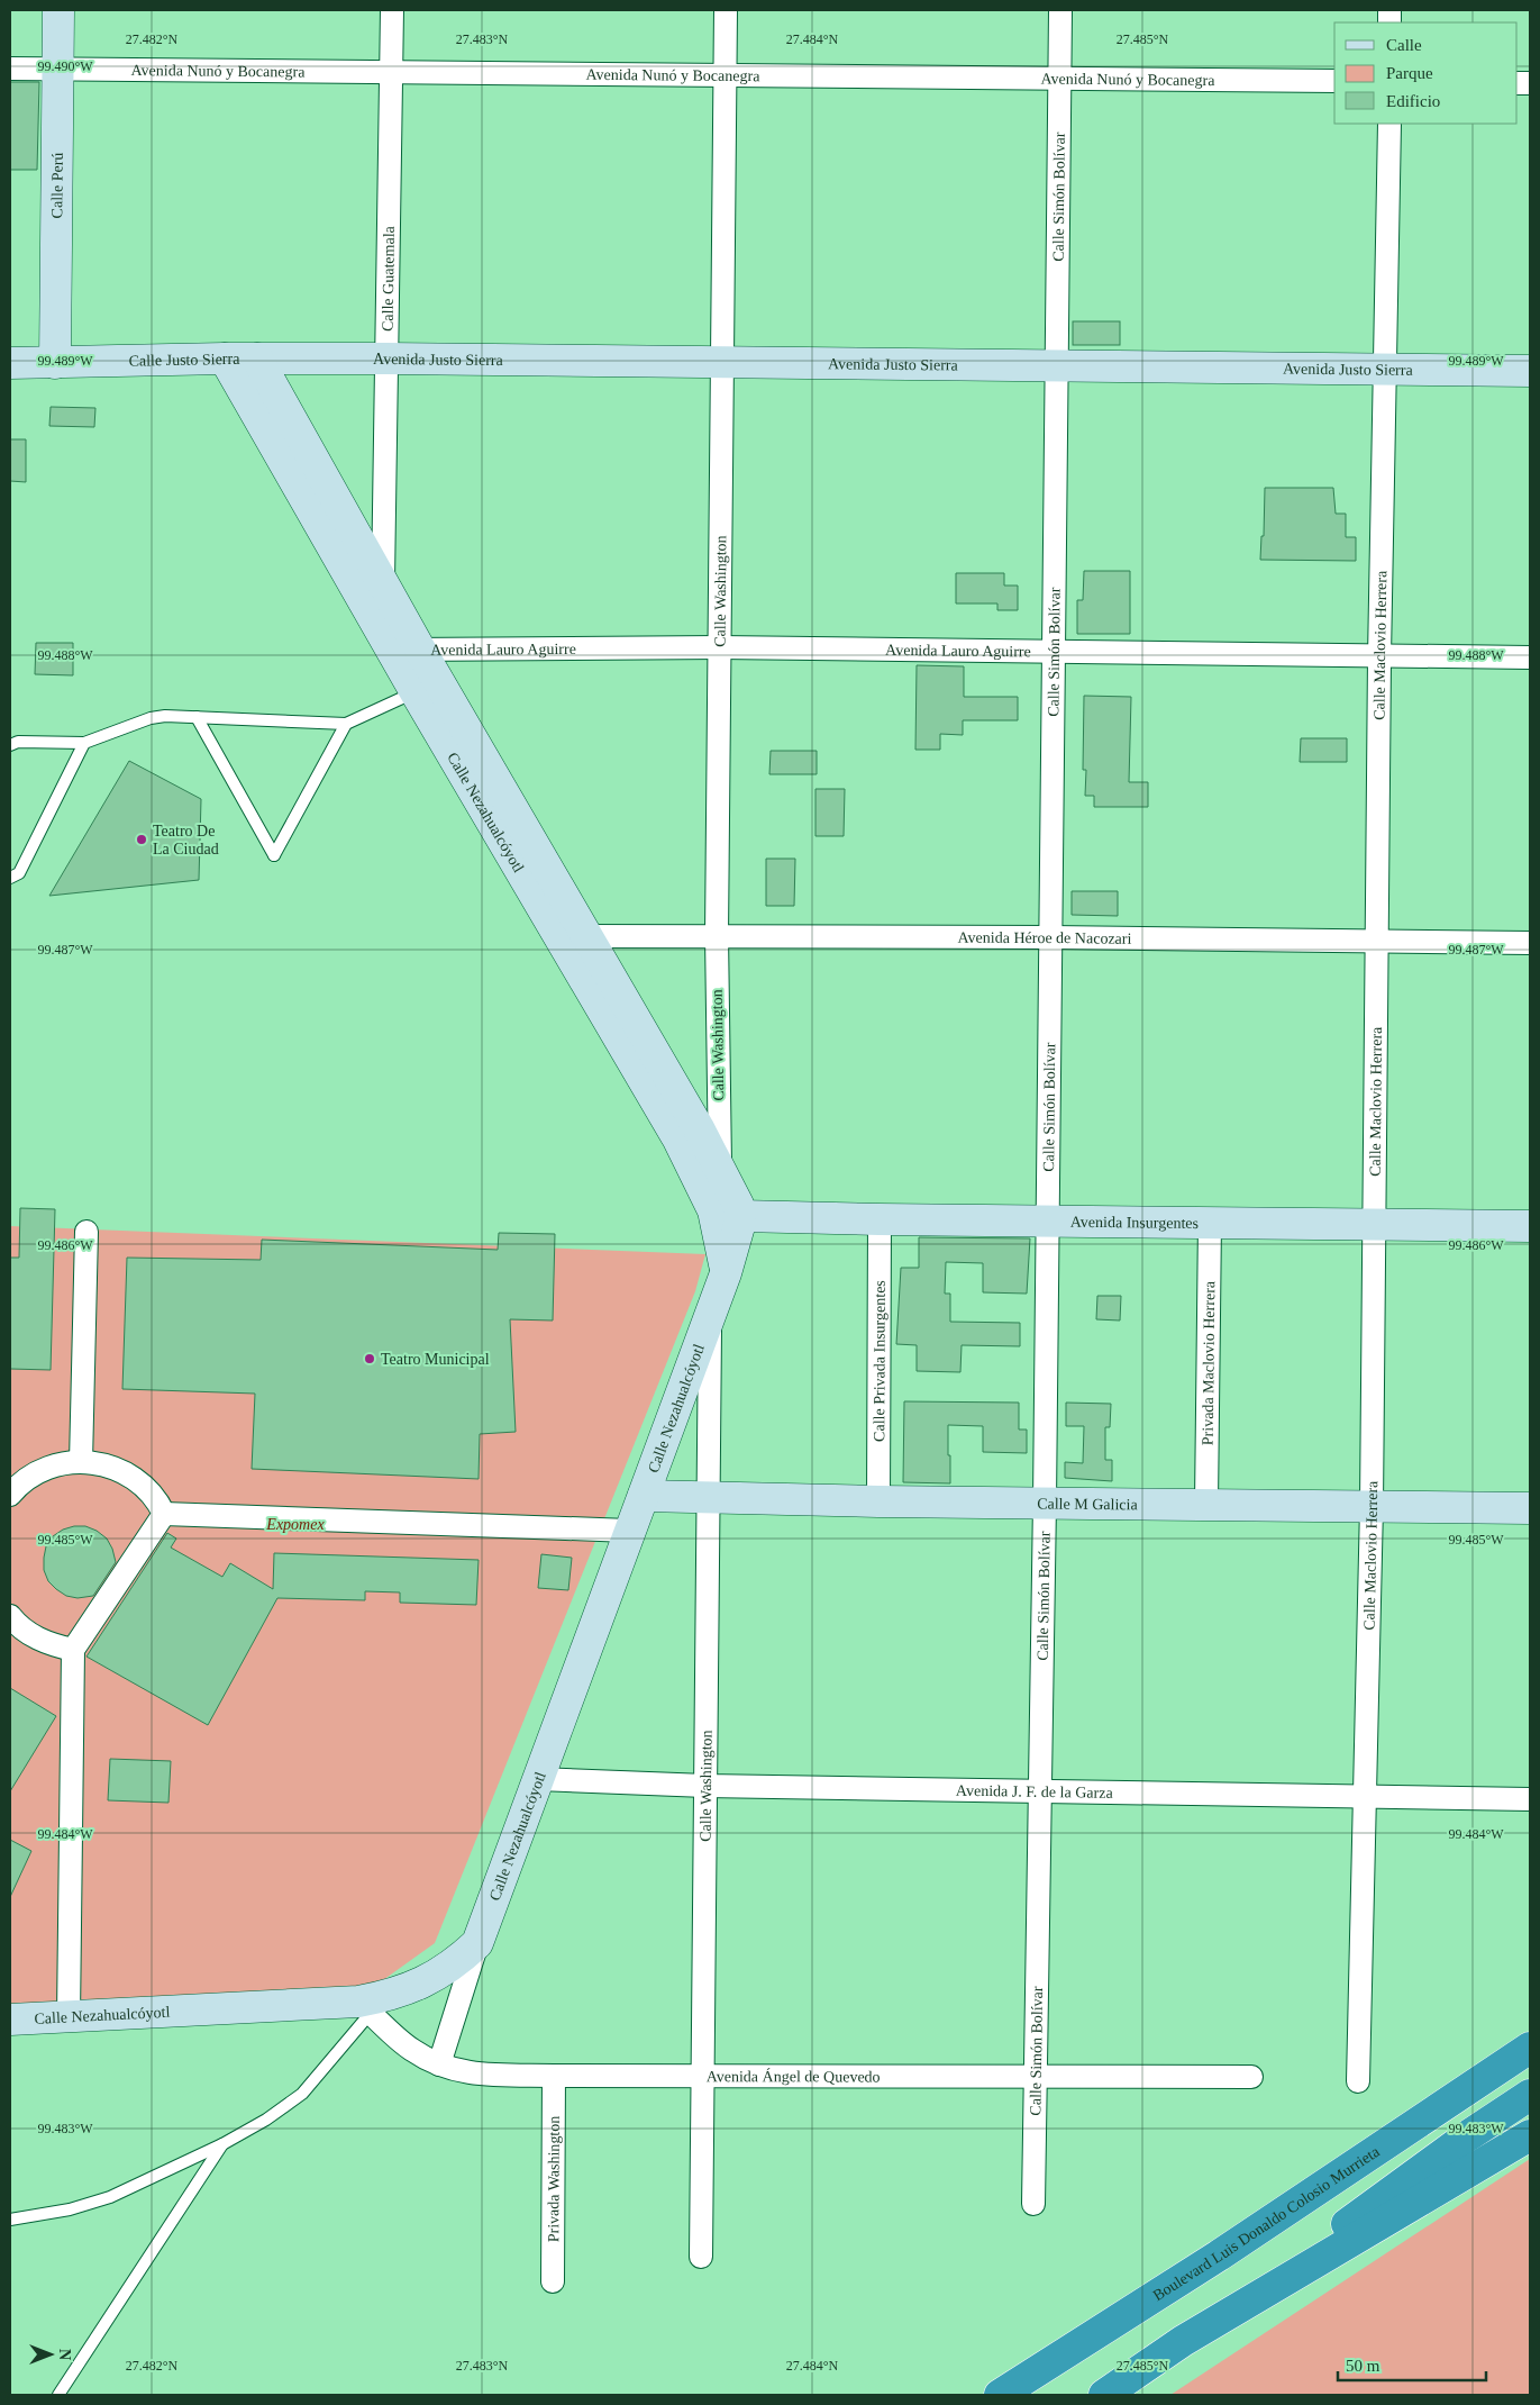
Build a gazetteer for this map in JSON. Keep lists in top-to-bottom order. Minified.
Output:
{"streets":{"highway":["Boulevard Luis Donaldo Colosio Murrieta"],"street":["Avenida Nunó y Bocanegra","Calle Perú","Calle Simón Bolívar","Calle Guatemala","Avenida Justo Sierra","Calle Justo Sierra","Calle Washington","Calle Maclovio Herrera","Avenida Lauro Aguirre","Calle Nezahualcóyotl","Avenida Héroe de Nacozari","Avenida Insurgentes","Calle Privada Insurgentes","Privada Maclovio Herrera","Calle M Galicia","Avenida J. F. de la Garza","Avenida Ángel de Quevedo","Privada Washington"]},"crossings":[["Avenida Nunó y Bocanegra","Calle Perú"],["Avenida Nunó y Bocanegra","Calle Simón Bolívar"],["Avenida Nunó y Bocanegra","Calle Guatemala"],["Avenida Nunó y Bocanegra","Calle Washington"],["Calle Perú","Calle Justo Sierra"],["Calle Simón Bolívar","Avenida Justo Sierra"],["Calle Simón Bolívar","Avenida Lauro Aguirre"],["Calle Simón Bolívar","Avenida Héroe de Nacozari"],["Calle Simón Bolívar","Avenida Insurgentes"],["Calle Simón Bolívar","Calle M Galicia"],["Calle Simón Bolívar","Avenida J. F. de la Garza"],["Calle Simón Bolívar","Avenida Ángel de Quevedo"],["Calle Guatemala","Avenida Justo Sierra"],["Calle Guatemala","Avenida Lauro Aguirre"],["Calle Guatemala","Calle Nezahualcóyotl"],["Avenida Justo Sierra","Calle Justo Sierra"],["Avenida Justo Sierra","Calle Washington"],["Avenida Justo Sierra","Calle Maclovio Herrera"],["Avenida Justo Sierra","Calle Nezahualcóyotl"],["Calle Justo Sierra","Calle Nezahualcóyotl"],["Calle Washington","Avenida Lauro Aguirre"],["Calle Washington","Calle Nezahualcóyotl"],["Calle Washington","Avenida Héroe de Nacozari"],["Calle Washington","Calle M Galicia"],["Calle Washington","Avenida J. F. de la Garza"],["Calle Washington","Avenida Ángel de Quevedo"],["Calle Maclovio Herrera","Avenida Lauro Aguirre"],["Calle Maclovio Herrera","Avenida Héroe de Nacozari"],["Calle Maclovio Herrera","Avenida Insurgentes"],["Calle Maclovio Herrera","Calle M Galicia"],["Calle Maclovio Herrera","Avenida J. F. de la Garza"],["Avenida Lauro Aguirre","Calle Nezahualcóyotl"],["Calle Nezahualcóyotl","Avenida Héroe de Nacozari"],["Calle Nezahualcóyotl","Avenida Insurgentes"],["Calle Nezahualcóyotl","Calle M Galicia"],["Calle Nezahualcóyotl","Avenida J. F. de la Garza"],["Calle Nezahualcóyotl","Avenida Ángel de Quevedo"],["Avenida Insurgentes","Calle Privada Insurgentes"],["Avenida Insurgentes","Privada Maclovio Herrera"],["Calle Privada Insurgentes","Calle M Galicia"],["Privada Maclovio Herrera","Calle M Galicia"],["Avenida Ángel de Quevedo","Privada Washington"]],"parks":["Expomex"],"places":["Teatro De La Ciudad","Teatro Municipal"],"legend":["Calle","Parque","Edificio"],"scale_bar":"50 m","north":"right","coordinates":["27.482°N","27.483°N","27.484°N","27.485°N","99.490°W","99.489°W","99.488°W","99.487°W","99.486°W","99.485°W","99.484°W","99.483°W"]}
